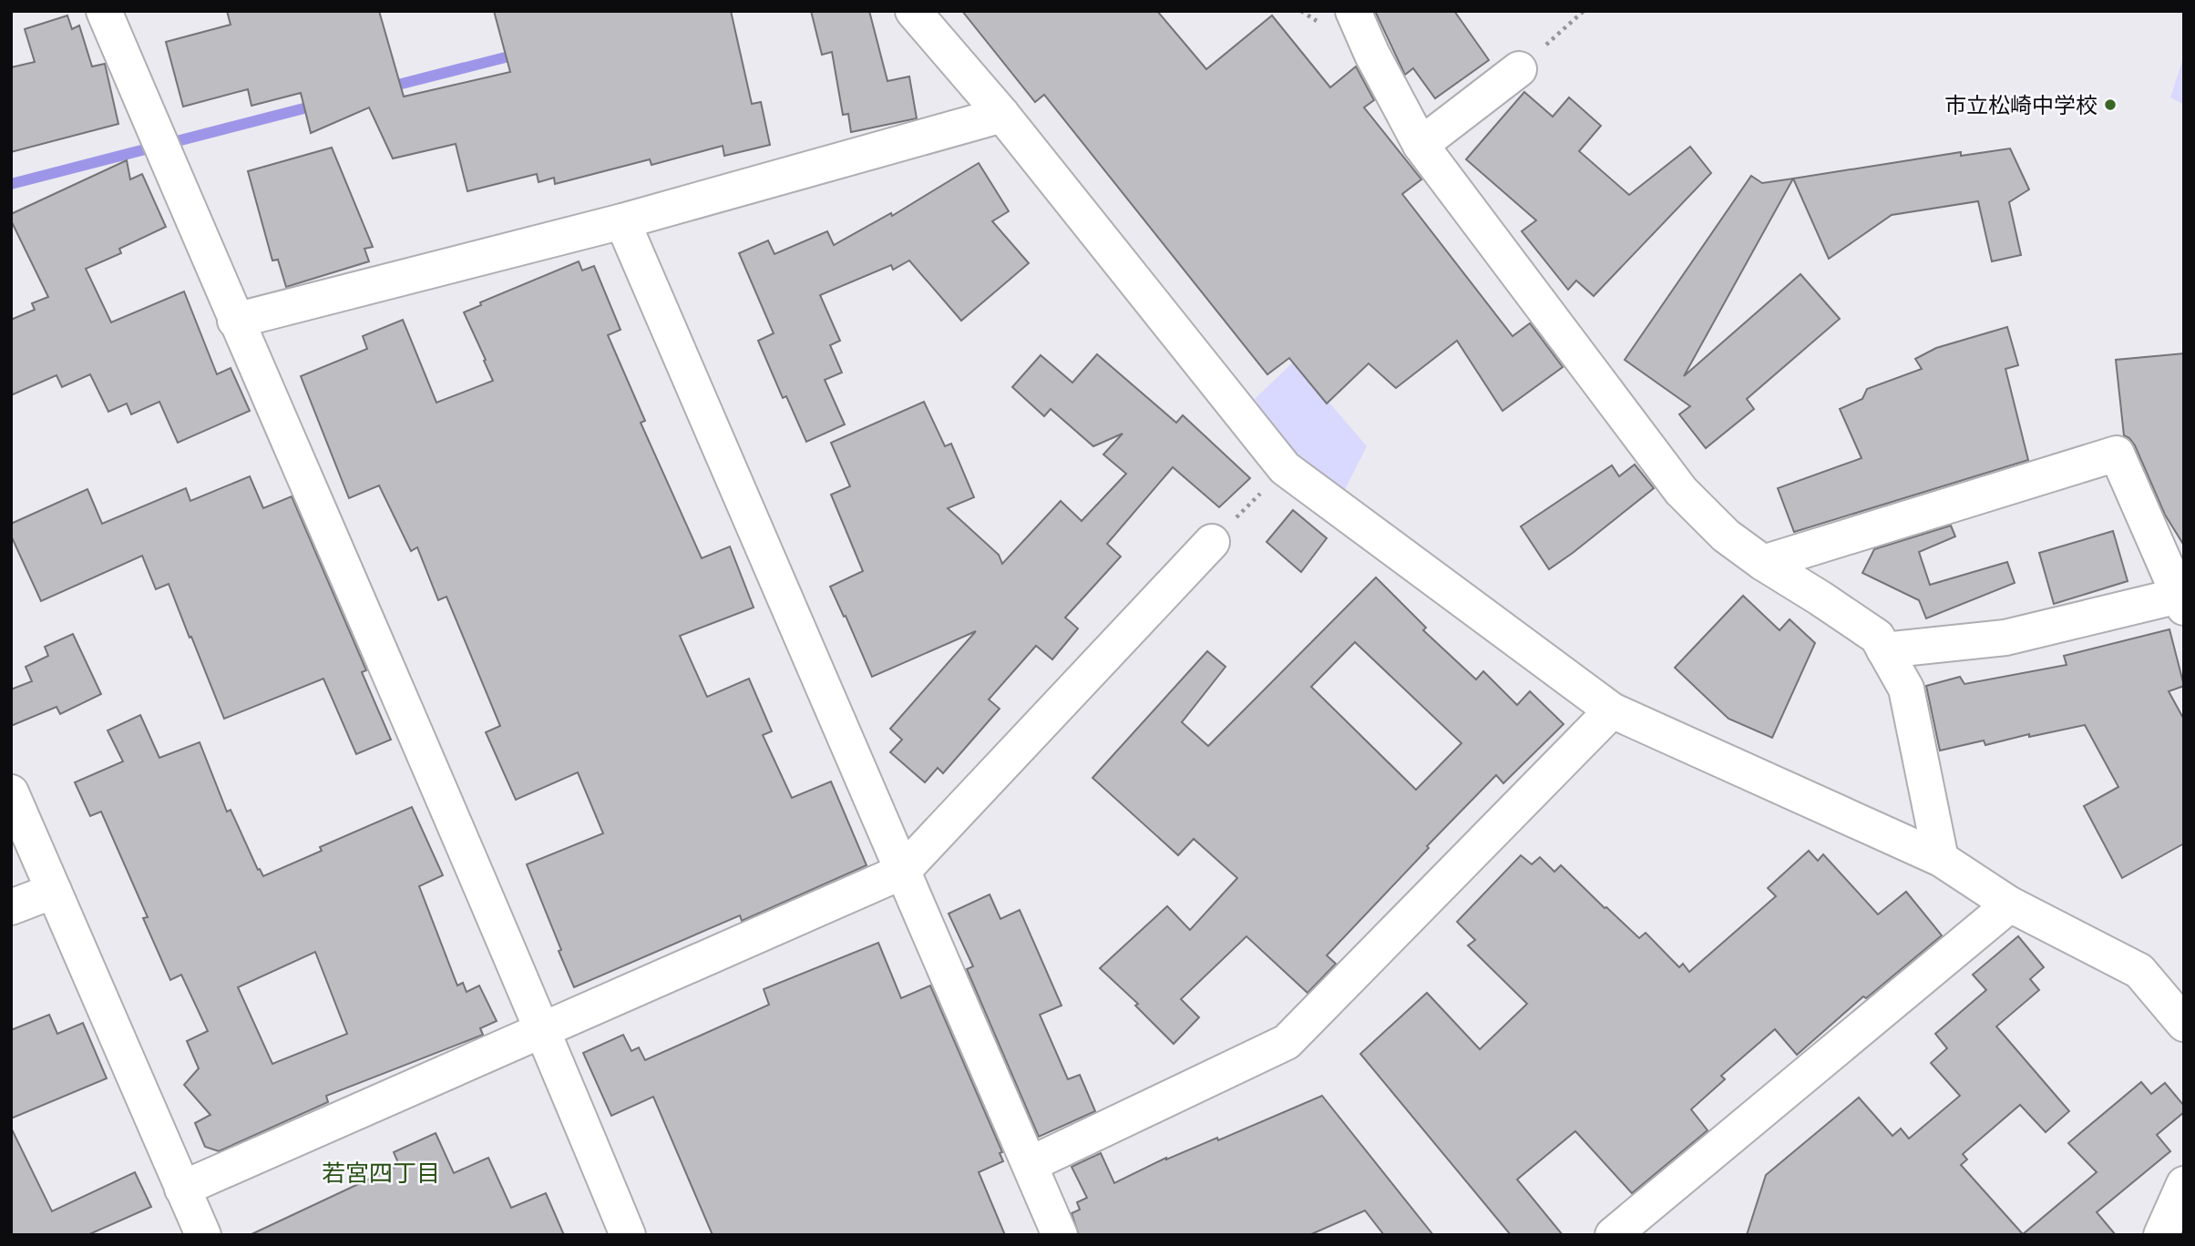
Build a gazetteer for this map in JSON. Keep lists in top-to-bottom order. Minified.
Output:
{"districts":["若宮四丁目"],"places":["市立松崎中学校"]}
